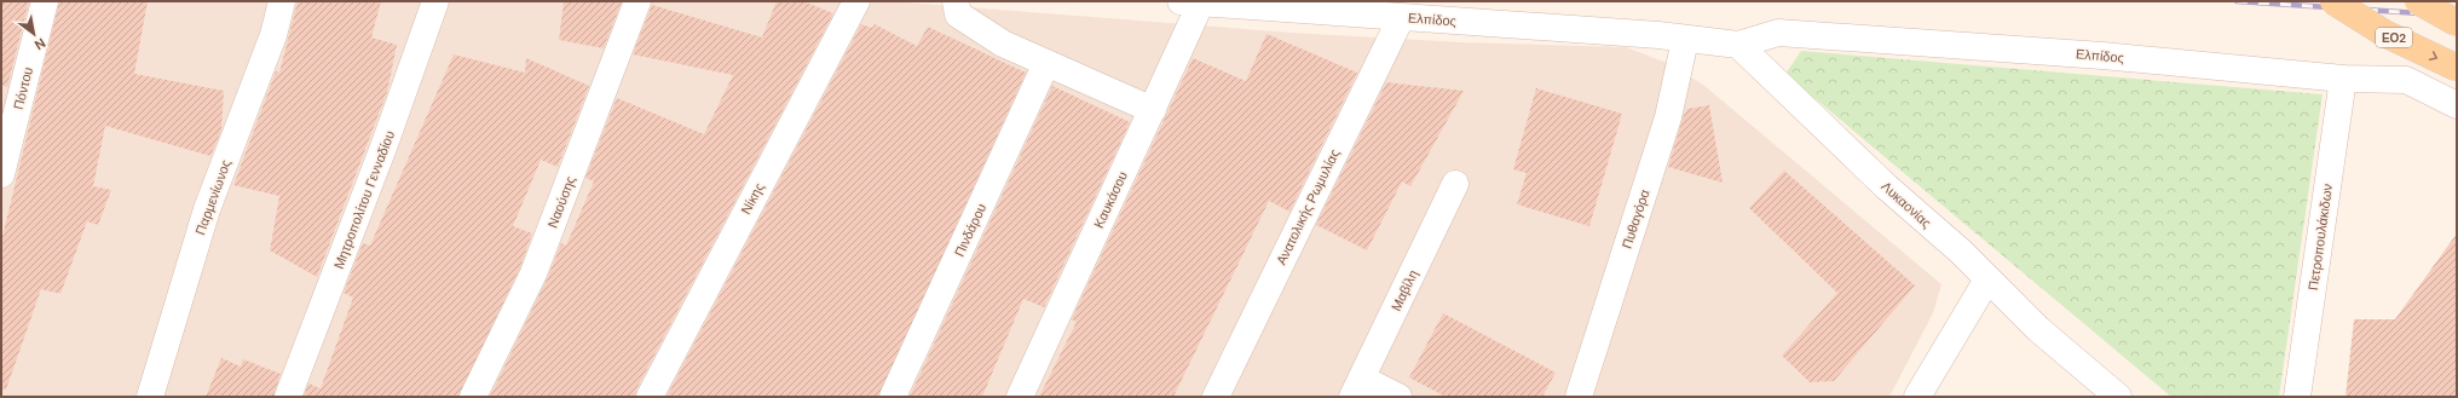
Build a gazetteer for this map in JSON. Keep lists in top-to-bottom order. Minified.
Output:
{"streets":{"main road":["ΕΟ2"],"street":["Ελπίδος","Πόντου","Παρμενίωνος","Νίκης","Μητροπολίτου Γενναδίου","Καυκάσου","Ναούσης","Λυκαονίας","Ανατολικής Ρωμυλίας","Πυθαγόρα","Πινδάρου","Πετροπουλάκιδων","Μαβίλη"]},"crossings":[["Ελπίδος","Καυκάσου"],["Ελπίδος","Λυκαονίας"],["Ελπίδος","Ανατολικής Ρωμυλίας"],["Ελπίδος","Πυθαγόρα"],["Ελπίδος","Πετροπουλάκιδων"]],"north":"bottom right"}
